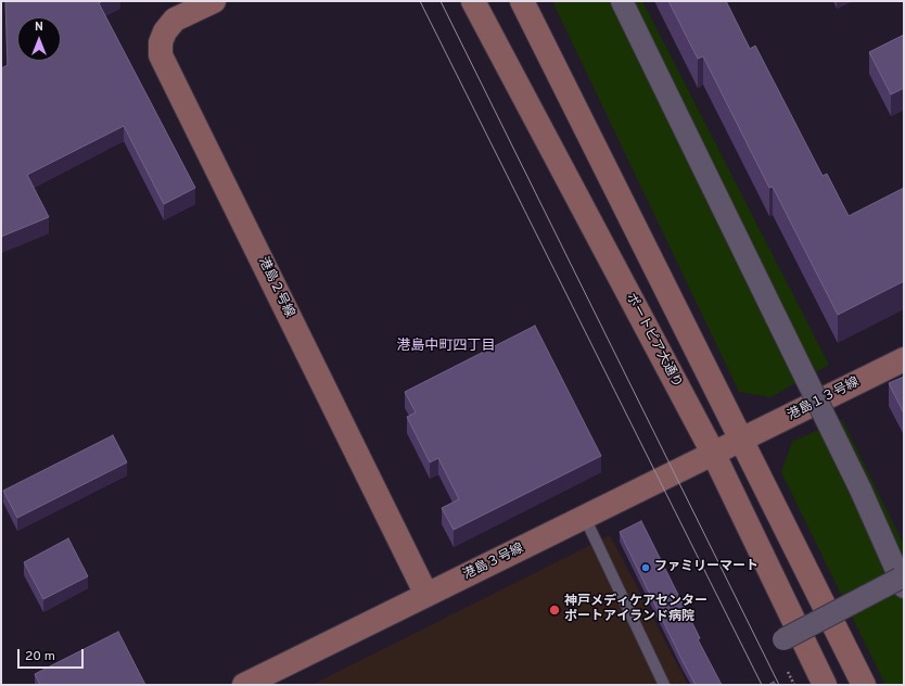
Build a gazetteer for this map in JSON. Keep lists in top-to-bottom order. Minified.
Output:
{"streets":{"street":["港島２号線","ポートピア大通り","港島１３号線","港島３号線"]},"crossings":[["港島２号線","港島３号線"],["ポートピア大通り","港島３号線"],["港島１３号線","港島３号線"]],"districts":["港島中町四丁目"],"places":["ファミリーマート","神戸メディケアセンター ポートアイランド病院"],"scale_bar":"20 m","north":"top"}
